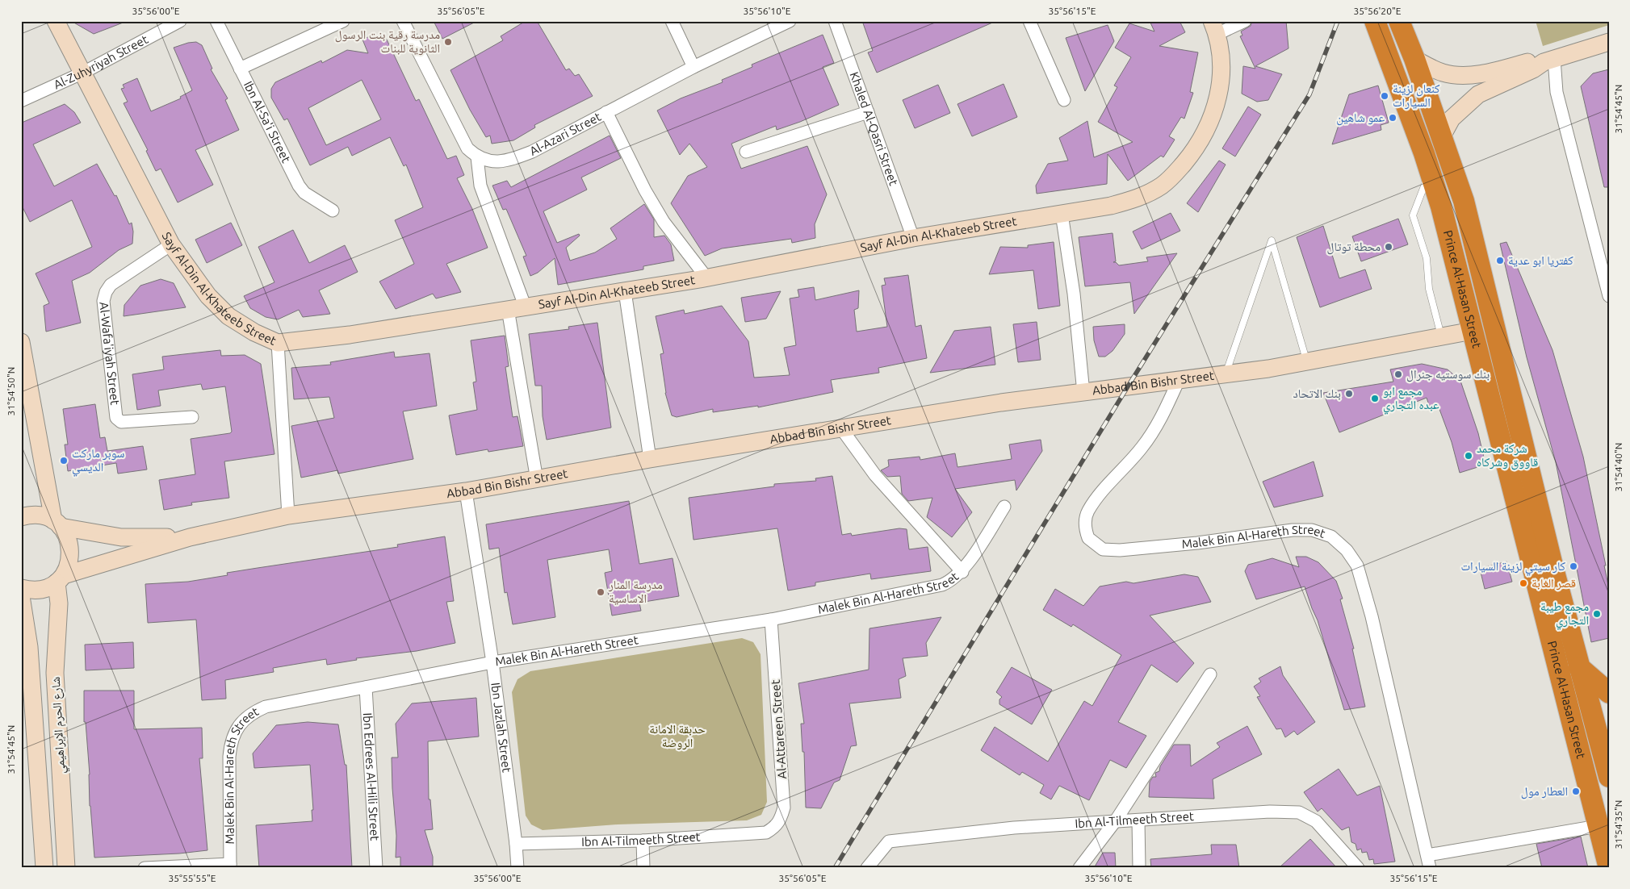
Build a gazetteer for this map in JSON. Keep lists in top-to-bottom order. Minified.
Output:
{"streets":{"highway":["Prince Al-Hasan Street"],"street":["Al-Zuhyriyah Street","Ibn Al-Sa'i Street","Khaled Al-Qasri Street","Al-Azari Street","Sayf Al-Din Al-Khateeb Street","Al-Wafa'iyah Street","Abbad Bin Bishr Street","Malek Bin Al-Hareth Street","شارع الحرم الإبراهيمي","Ibn Jazlah Street","Al-Attareen Street","Ibn Edrees Al-Hili Street","Ibn Al-Tilmeeth Street"]},"crossings":[["Al-Zuhyriyah Street","Sayf Al-Din Al-Khateeb Street"],["Khaled Al-Qasri Street","Sayf Al-Din Al-Khateeb Street"],["Sayf Al-Din Al-Khateeb Street","Al-Wafa'iyah Street"],["Prince Al-Hasan Street","Abbad Bin Bishr Street"],["Abbad Bin Bishr Street","Malek Bin Al-Hareth Street"],["Abbad Bin Bishr Street","شارع الحرم الإبراهيمي"],["Abbad Bin Bishr Street","Ibn Jazlah Street"],["Malek Bin Al-Hareth Street","Ibn Jazlah Street"],["Malek Bin Al-Hareth Street","Al-Attareen Street"],["Malek Bin Al-Hareth Street","Ibn Edrees Al-Hili Street"],["Ibn Jazlah Street","Ibn Al-Tilmeeth Street"],["Al-Attareen Street","Ibn Al-Tilmeeth Street"]],"parks":["حدبقة الامانة الروضة"],"places":["مدرسة رقية بنت الرسول الثانوية للبنات","كنعان لزينة السيارات","عمو شاهين","محطة توتال","كفتريا ابو عدية","بنك سوستيه جنرال","بنك الاتحاد","مجمع ابو عبده التجاري","شركة محمد قاووق وشركاه","سوبر ماركت الديسي","كار سيتي لزينة السيارات","قصر الغابة","مدرسة المنار الاساسية","مجمع طيبة التجاري","العطار مول"],"coordinates":["35°56'00\"E","35°56'05\"E","35°56'10\"E","35°56'15\"E","35°56'20\"E","31°54'45\"N","31°54'50\"N","31°54'40\"N","31°54'35\"N","35°55'55\"E"]}
